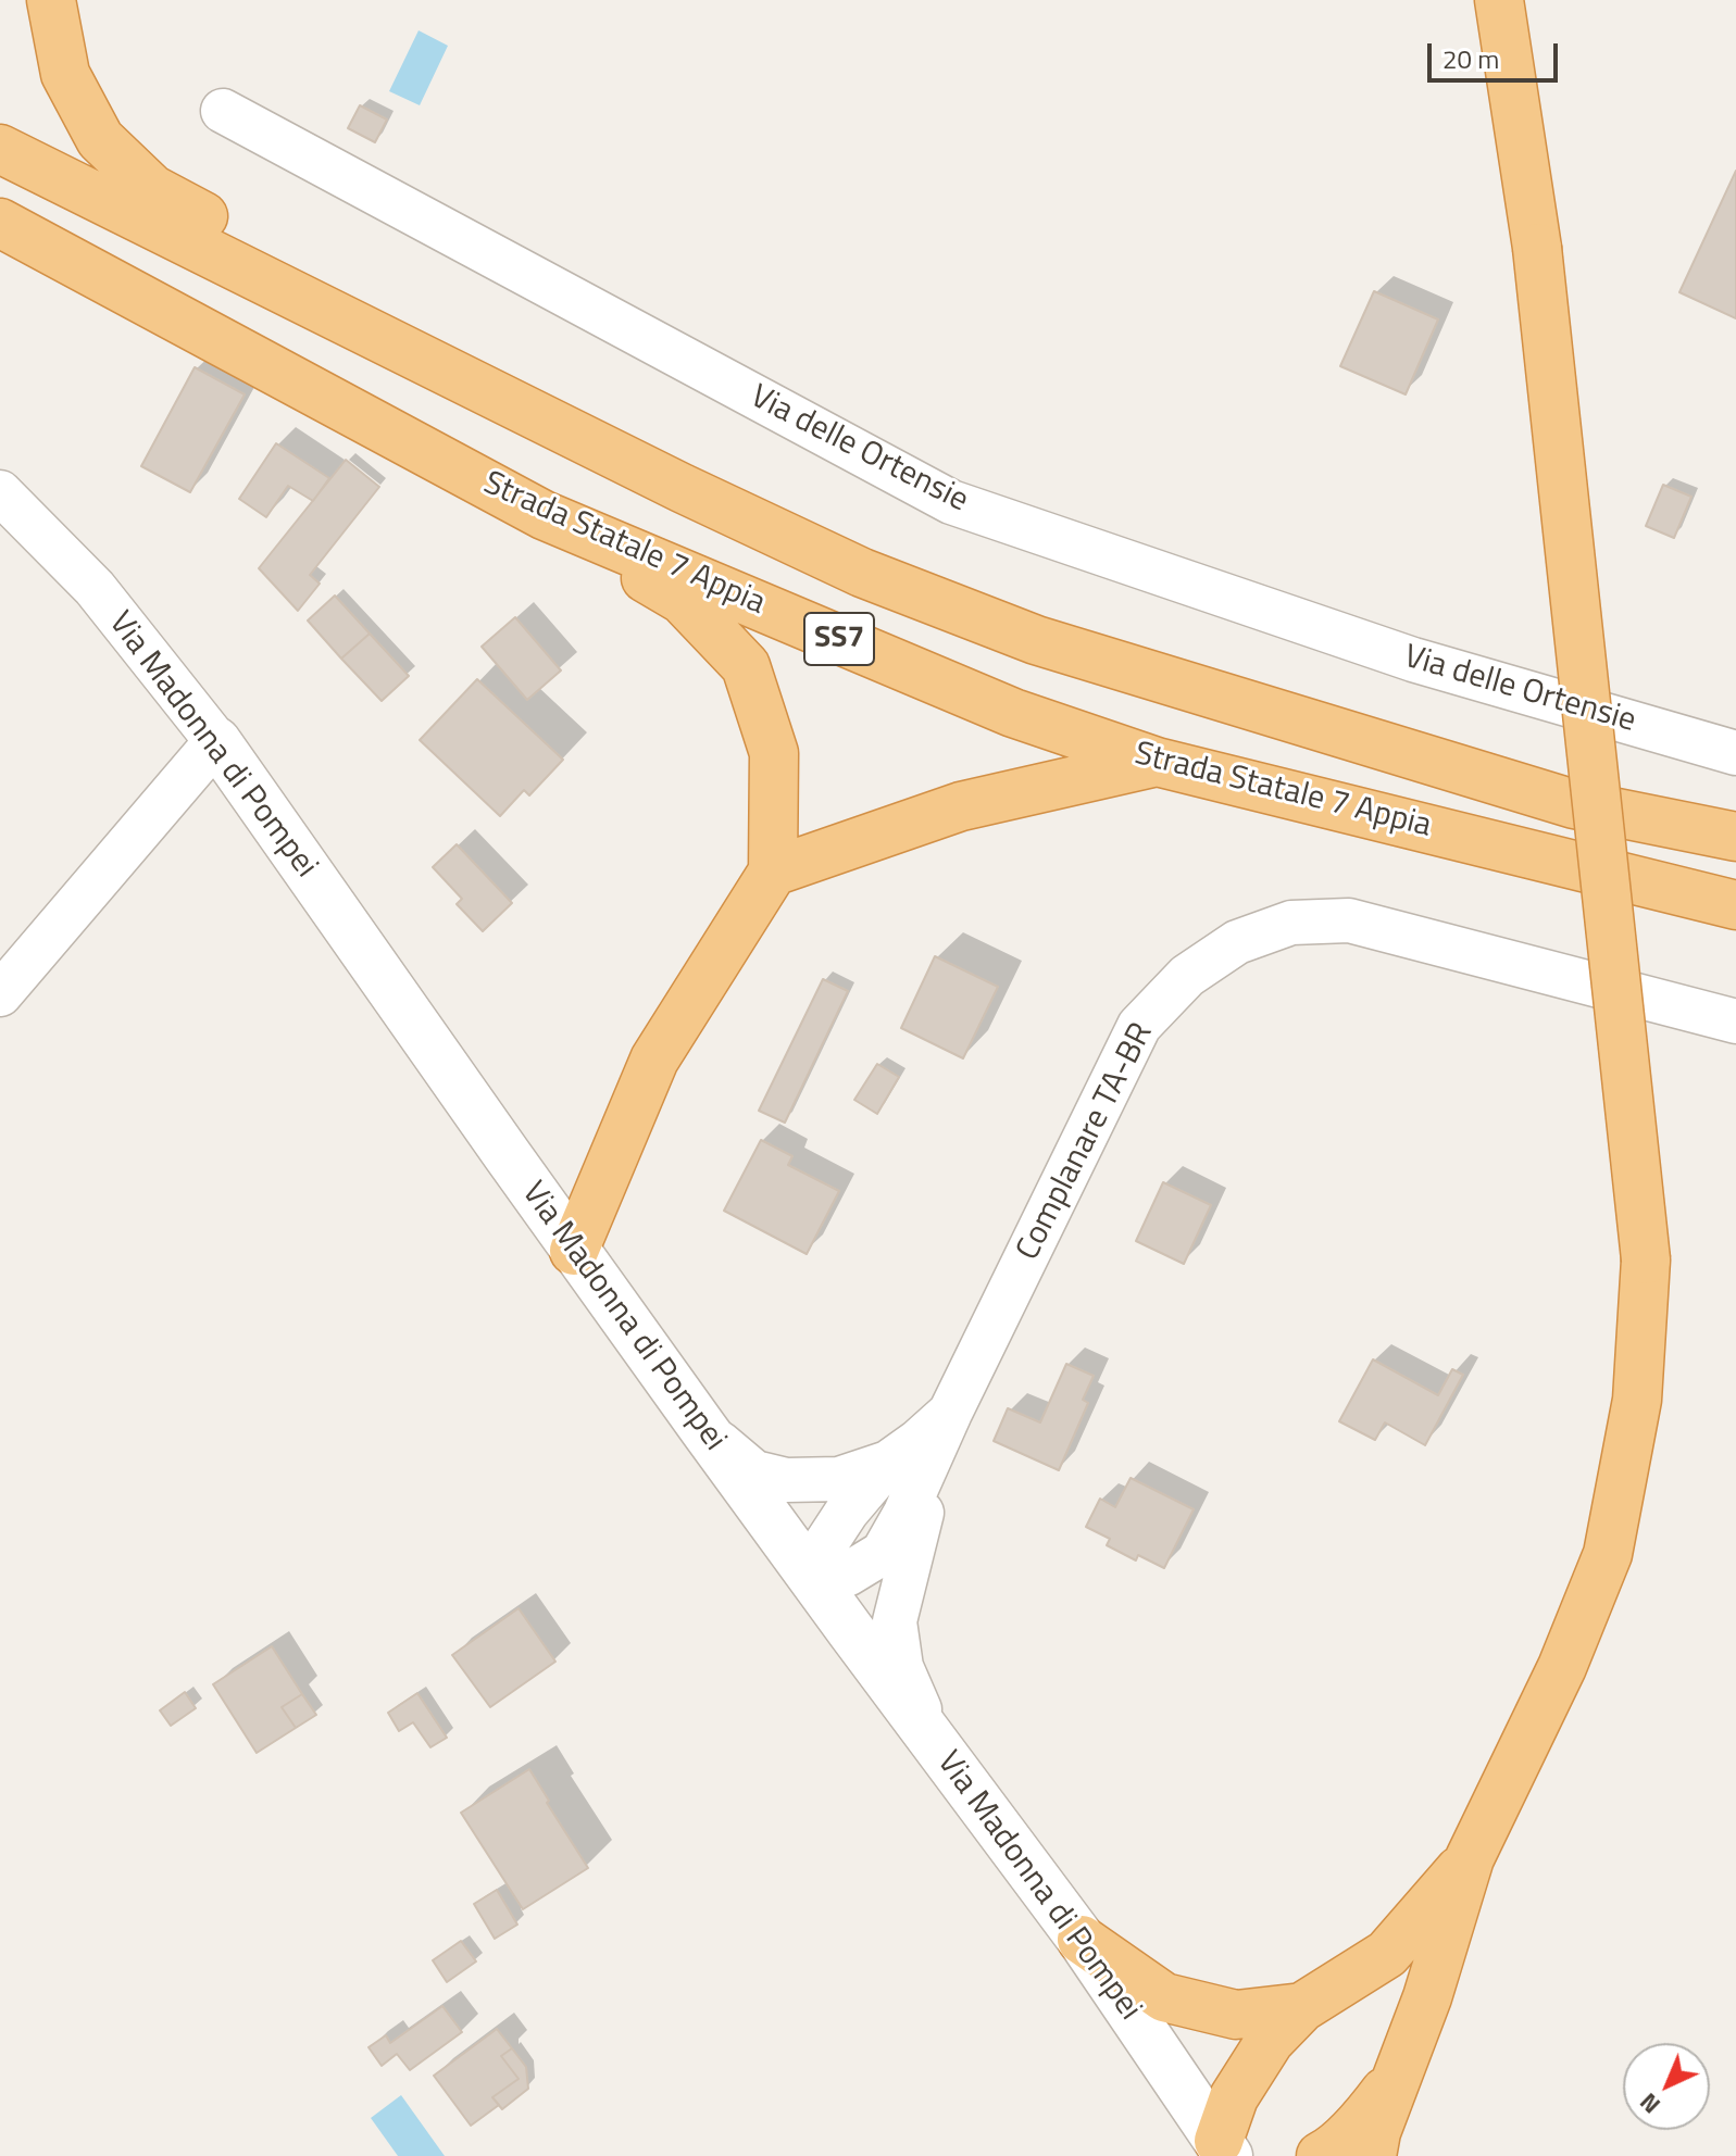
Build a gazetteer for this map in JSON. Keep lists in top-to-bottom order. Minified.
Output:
{"streets":{"highway":["Strada Statale 7 Appia","SS7"],"street":["Via delle Ortensie","Via Madonna di Pompei","Complanare TA-BR"]},"scale_bar":"20 m","north":"bottom left"}
